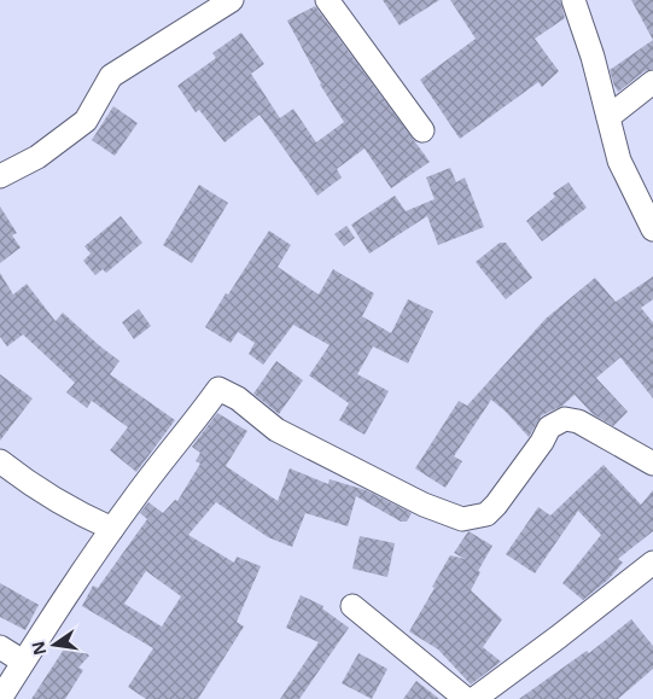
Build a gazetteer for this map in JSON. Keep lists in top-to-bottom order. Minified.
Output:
{"north":"left"}
